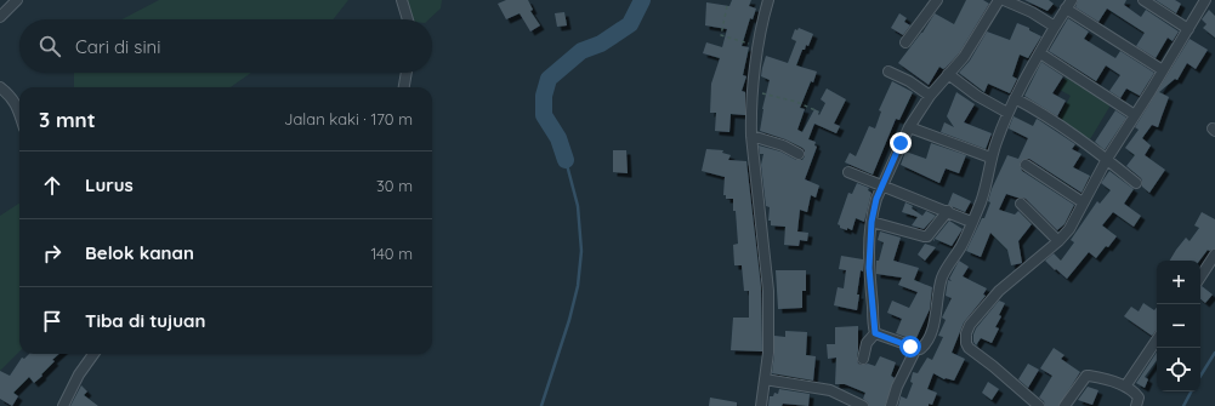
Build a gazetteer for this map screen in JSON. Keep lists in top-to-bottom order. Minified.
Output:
{"page":{"search":"Cari di sini","heading":["3 mnt","Jalan kaki · 170 m"],"list":[["Lurus","30 m"],["Belok kanan","140 m"],"Tiba di tujuan"],"map_buttons":["+","−"]}}
